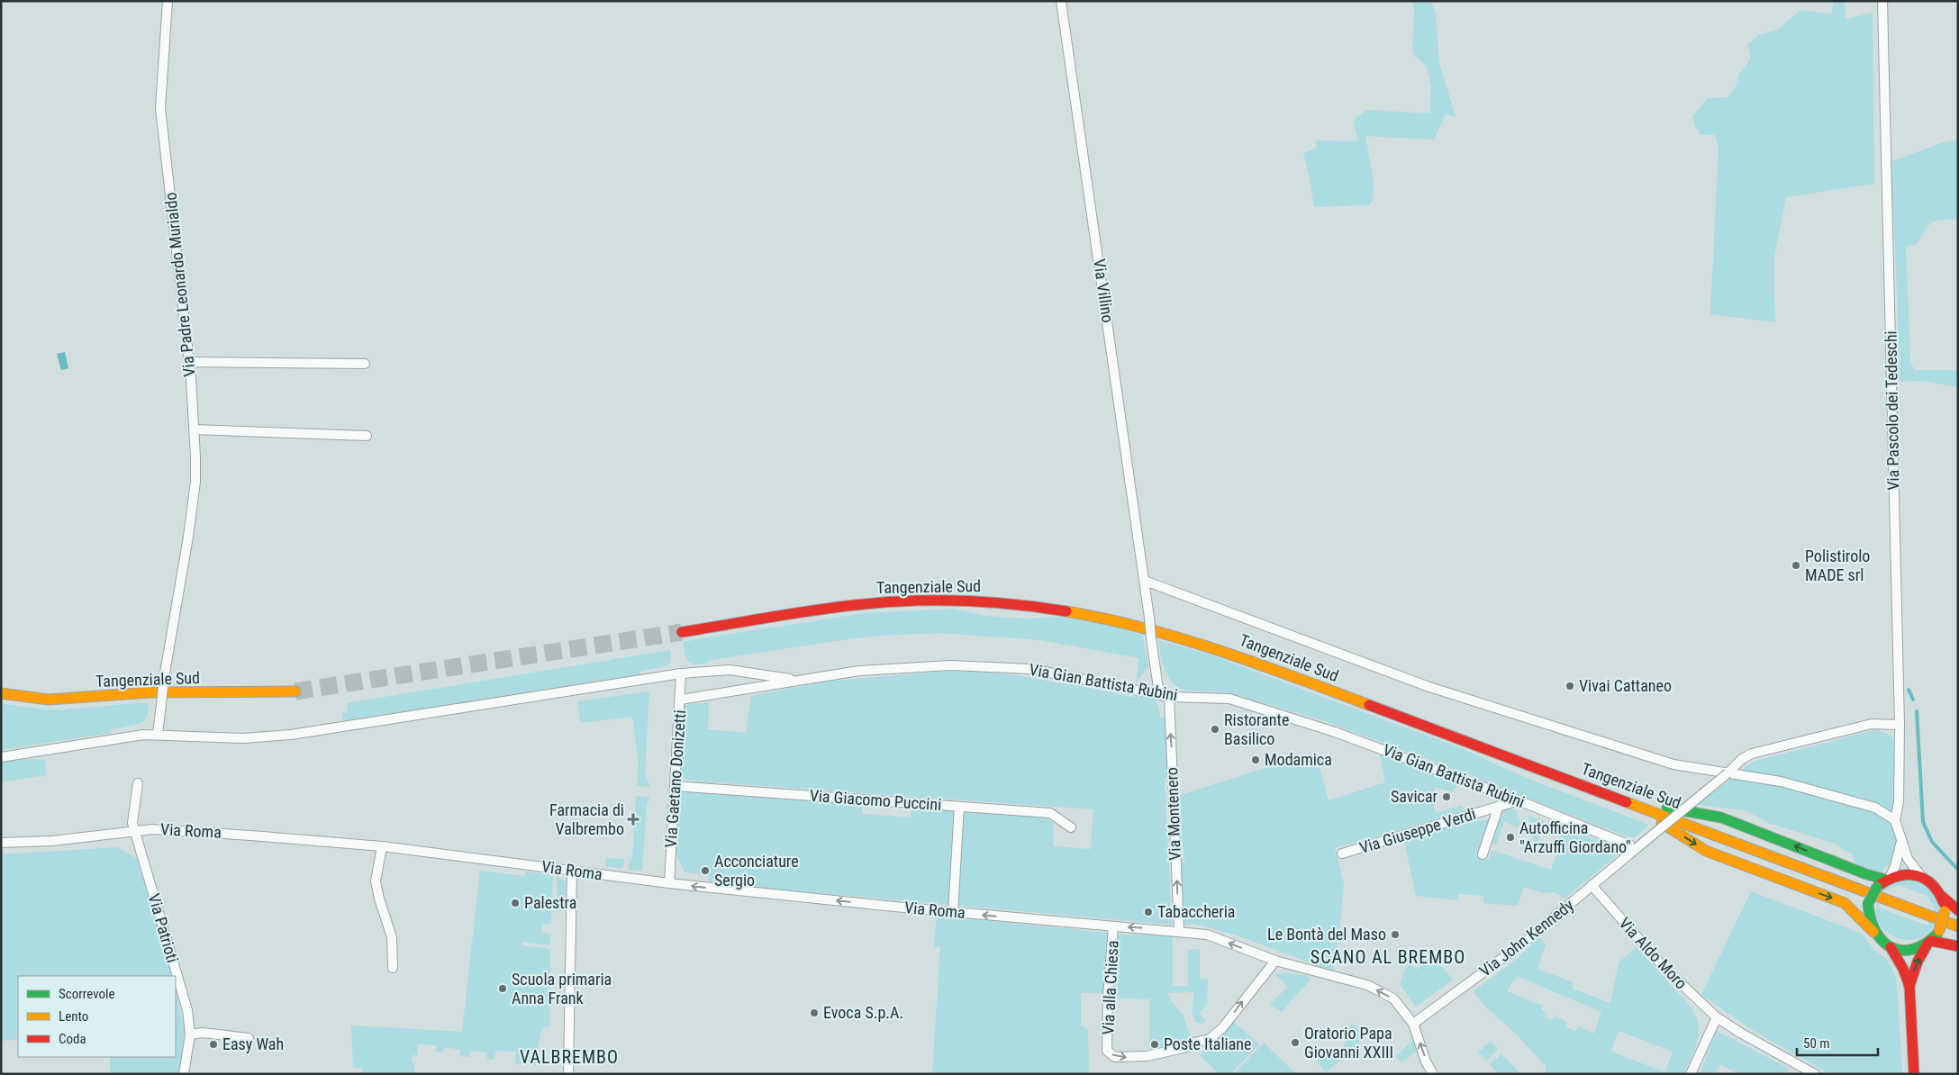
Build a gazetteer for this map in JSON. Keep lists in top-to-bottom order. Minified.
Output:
{"streets":{"main road":["Tangenziale Sud"],"street":["Via Padre Leonardo Murialdo","Via Villino","Via Pascolo dei Tedeschi","Via Gian Battista Rubini","Via Gaetano Donizetti","Via Giacomo Puccini","Via Montenero","Via Roma","Via Giuseppe Verdi","Via Patrioti","Via John Kennedy","Via Aldo Moro","Via alla Chiesa"]},"crossings":[["Via Villino","Via Gian Battista Rubini"],["Via Pascolo dei Tedeschi","Via John Kennedy"],["Via Gian Battista Rubini","Via Gaetano Donizetti"],["Via Gian Battista Rubini","Via Montenero"],["Via Gian Battista Rubini","Via Giuseppe Verdi"],["Via Gian Battista Rubini","Via John Kennedy"],["Via Gaetano Donizetti","Via Giacomo Puccini"],["Via Gaetano Donizetti","Via Roma"],["Via Montenero","Via Roma"],["Via Roma","Via Patrioti"],["Via Roma","Via John Kennedy"],["Via Roma","Via alla Chiesa"],["Via John Kennedy","Via Aldo Moro"]],"one_way":["Via Montenero","Via Roma"],"districts":["SCANO AL BREMBO","VALBREMBO"],"places":{"other":["Polistirolo MADE srl","Vivai Cattaneo","Ristorante Basilico","Modamica","Savicar","Autofficina \"Arzuffi Giordano\"","Acconciature Sergio","Palestra","Tabaccheria","Le Bontà del Maso","Scuola primaria Anna Frank","Evoca S.p.A.","Oratorio Papa Giovanni XXIII","Easy Wah","Poste Italiane"],"health":["Farmacia di Valbrembo"]},"legend":["Scorrevole","Lento","Coda"],"scale_bar":"50 m"}
